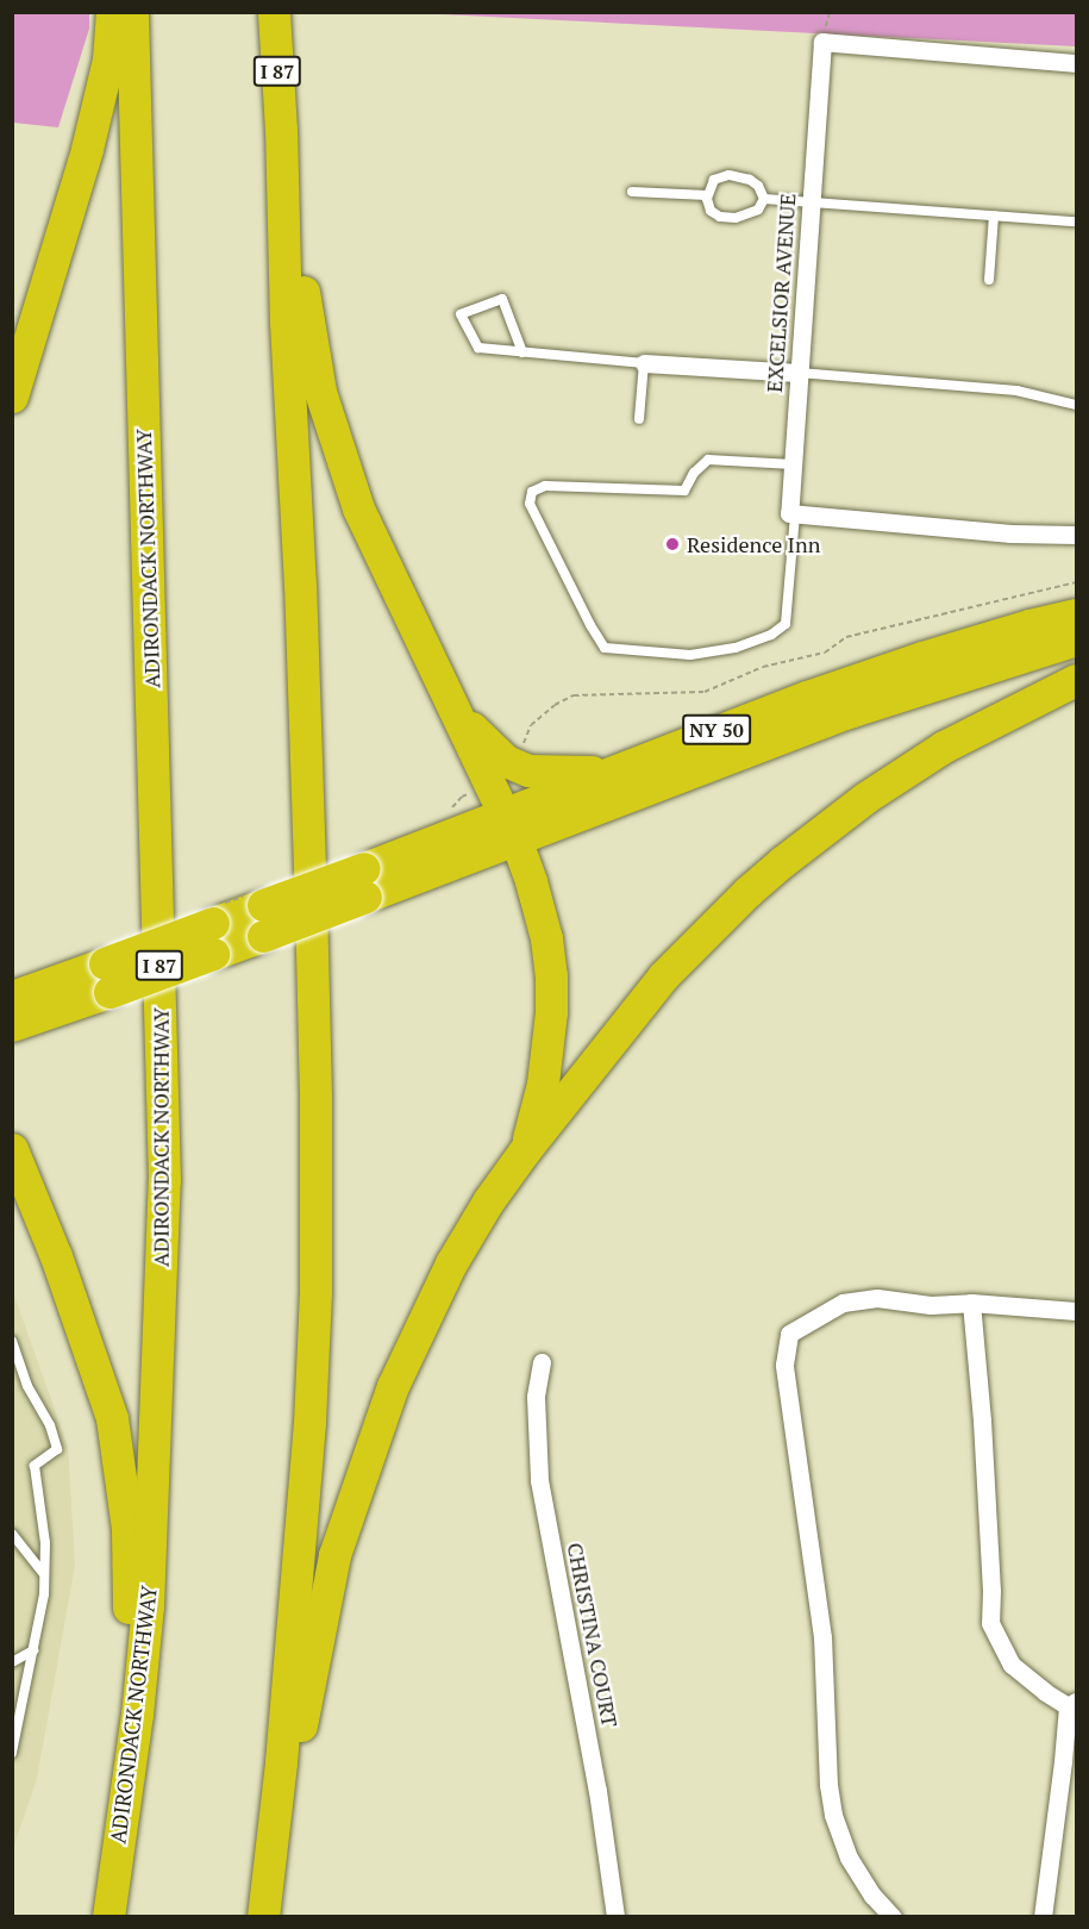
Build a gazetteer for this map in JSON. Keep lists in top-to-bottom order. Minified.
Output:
{"streets":{"highway":["I 87","ADIRONDACK NORTHWAY","NY 50"],"street":["EXCELSIOR AVENUE","CHRISTINA COURT"]},"places":["Residence Inn"]}
